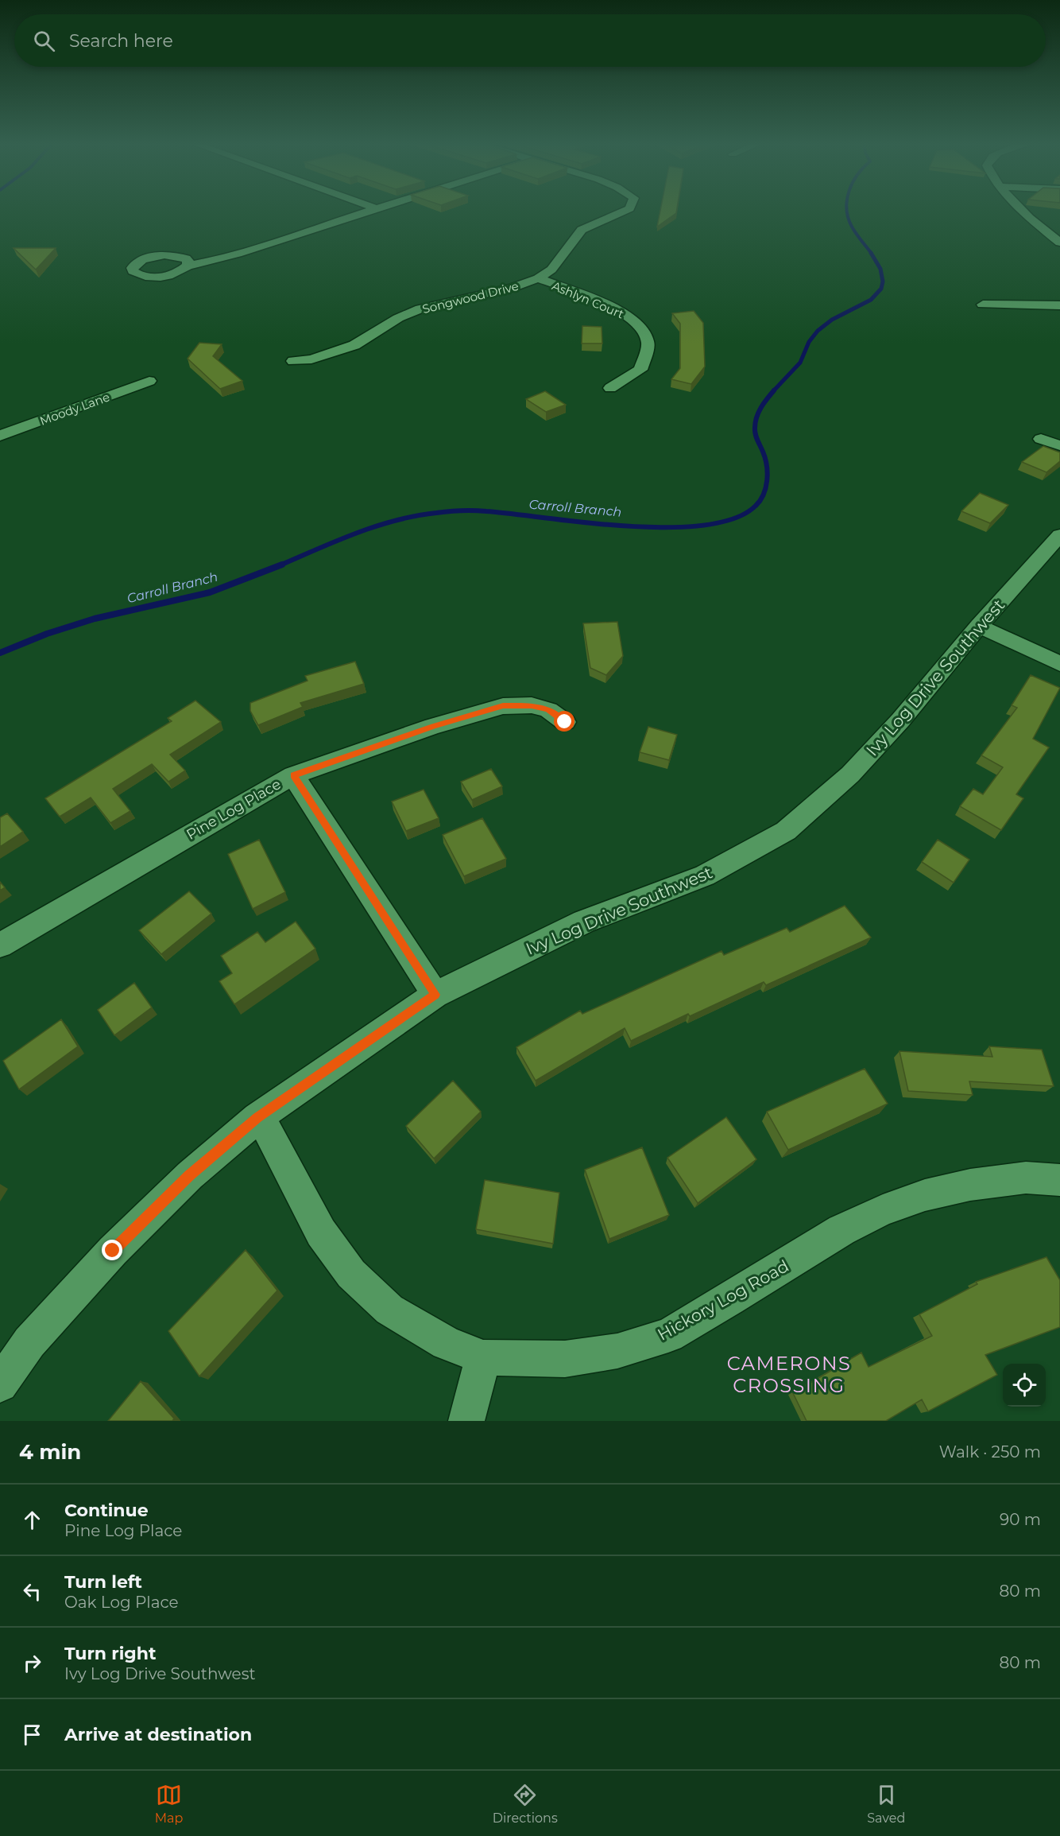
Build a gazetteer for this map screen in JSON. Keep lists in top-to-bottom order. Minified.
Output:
{"streets":{"street":["Songwood Drive","Ashlyn Court","Moody Lane","Ivy Log Drive Southwest","Pine Log Place","Hickory Log Road"]},"crossings":[["Songwood Drive","Ashlyn Court"],["Ivy Log Drive Southwest","Hickory Log Road"]],"districts":["CAMERONS CROSSING"],"water":["Carroll Branch"],"page":{"search":"Search here","heading":["4 min","Walk · 250 m"],"list":[["Continue","Pine Log Place","90 m"],["Turn left","Oak Log Place","80 m"],["Turn right","Ivy Log Drive Southwest","80 m"],"Arrive at destination"],"nav":["Map","Directions","Saved"]}}
